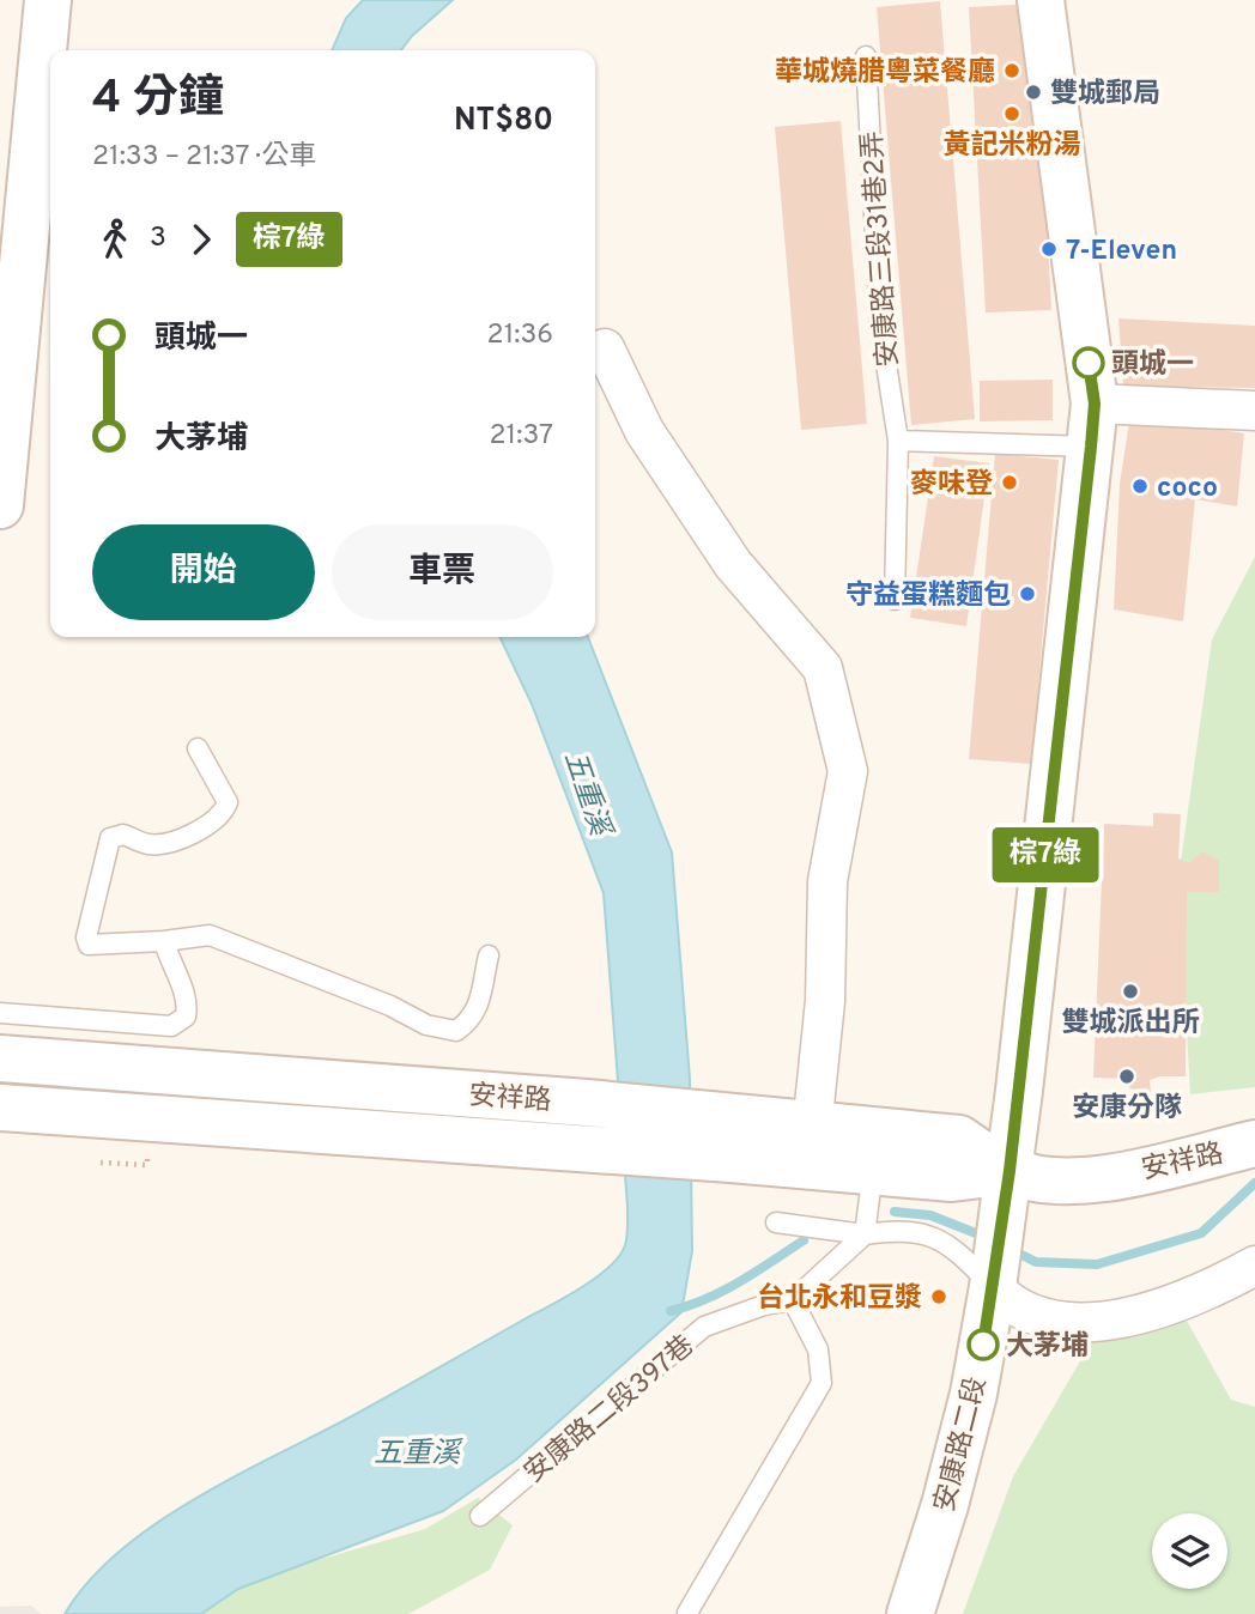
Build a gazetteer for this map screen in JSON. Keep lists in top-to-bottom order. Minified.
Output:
{"streets":{"street":["安祥路","安康路二段"],"lane":["安康路三段31巷2弄","安康路二段397巷"]},"crossings":[["安祥路","安康路二段"]],"water":["五重溪"],"places":["華城燒腊粵菜餐廳","雙城郵局","黃記米粉湯","7-Eleven","頭城一","麥味登","coco","守益蛋糕麵包","雙城派出所","安康分隊","台北永和豆漿","大茅埔"],"lines":["bus line 棕7綠"],"page":{"on_map":"棕7綠","heading":["4 分鐘","21:33 – 21:37 · 公車","NT$80"],"legs":["3","棕7綠"],"list":[{"name":"頭城一","value":"21:36"},{"name":"大茅埔","value":"21:37"}],"buttons":["開始","車票"]}}
